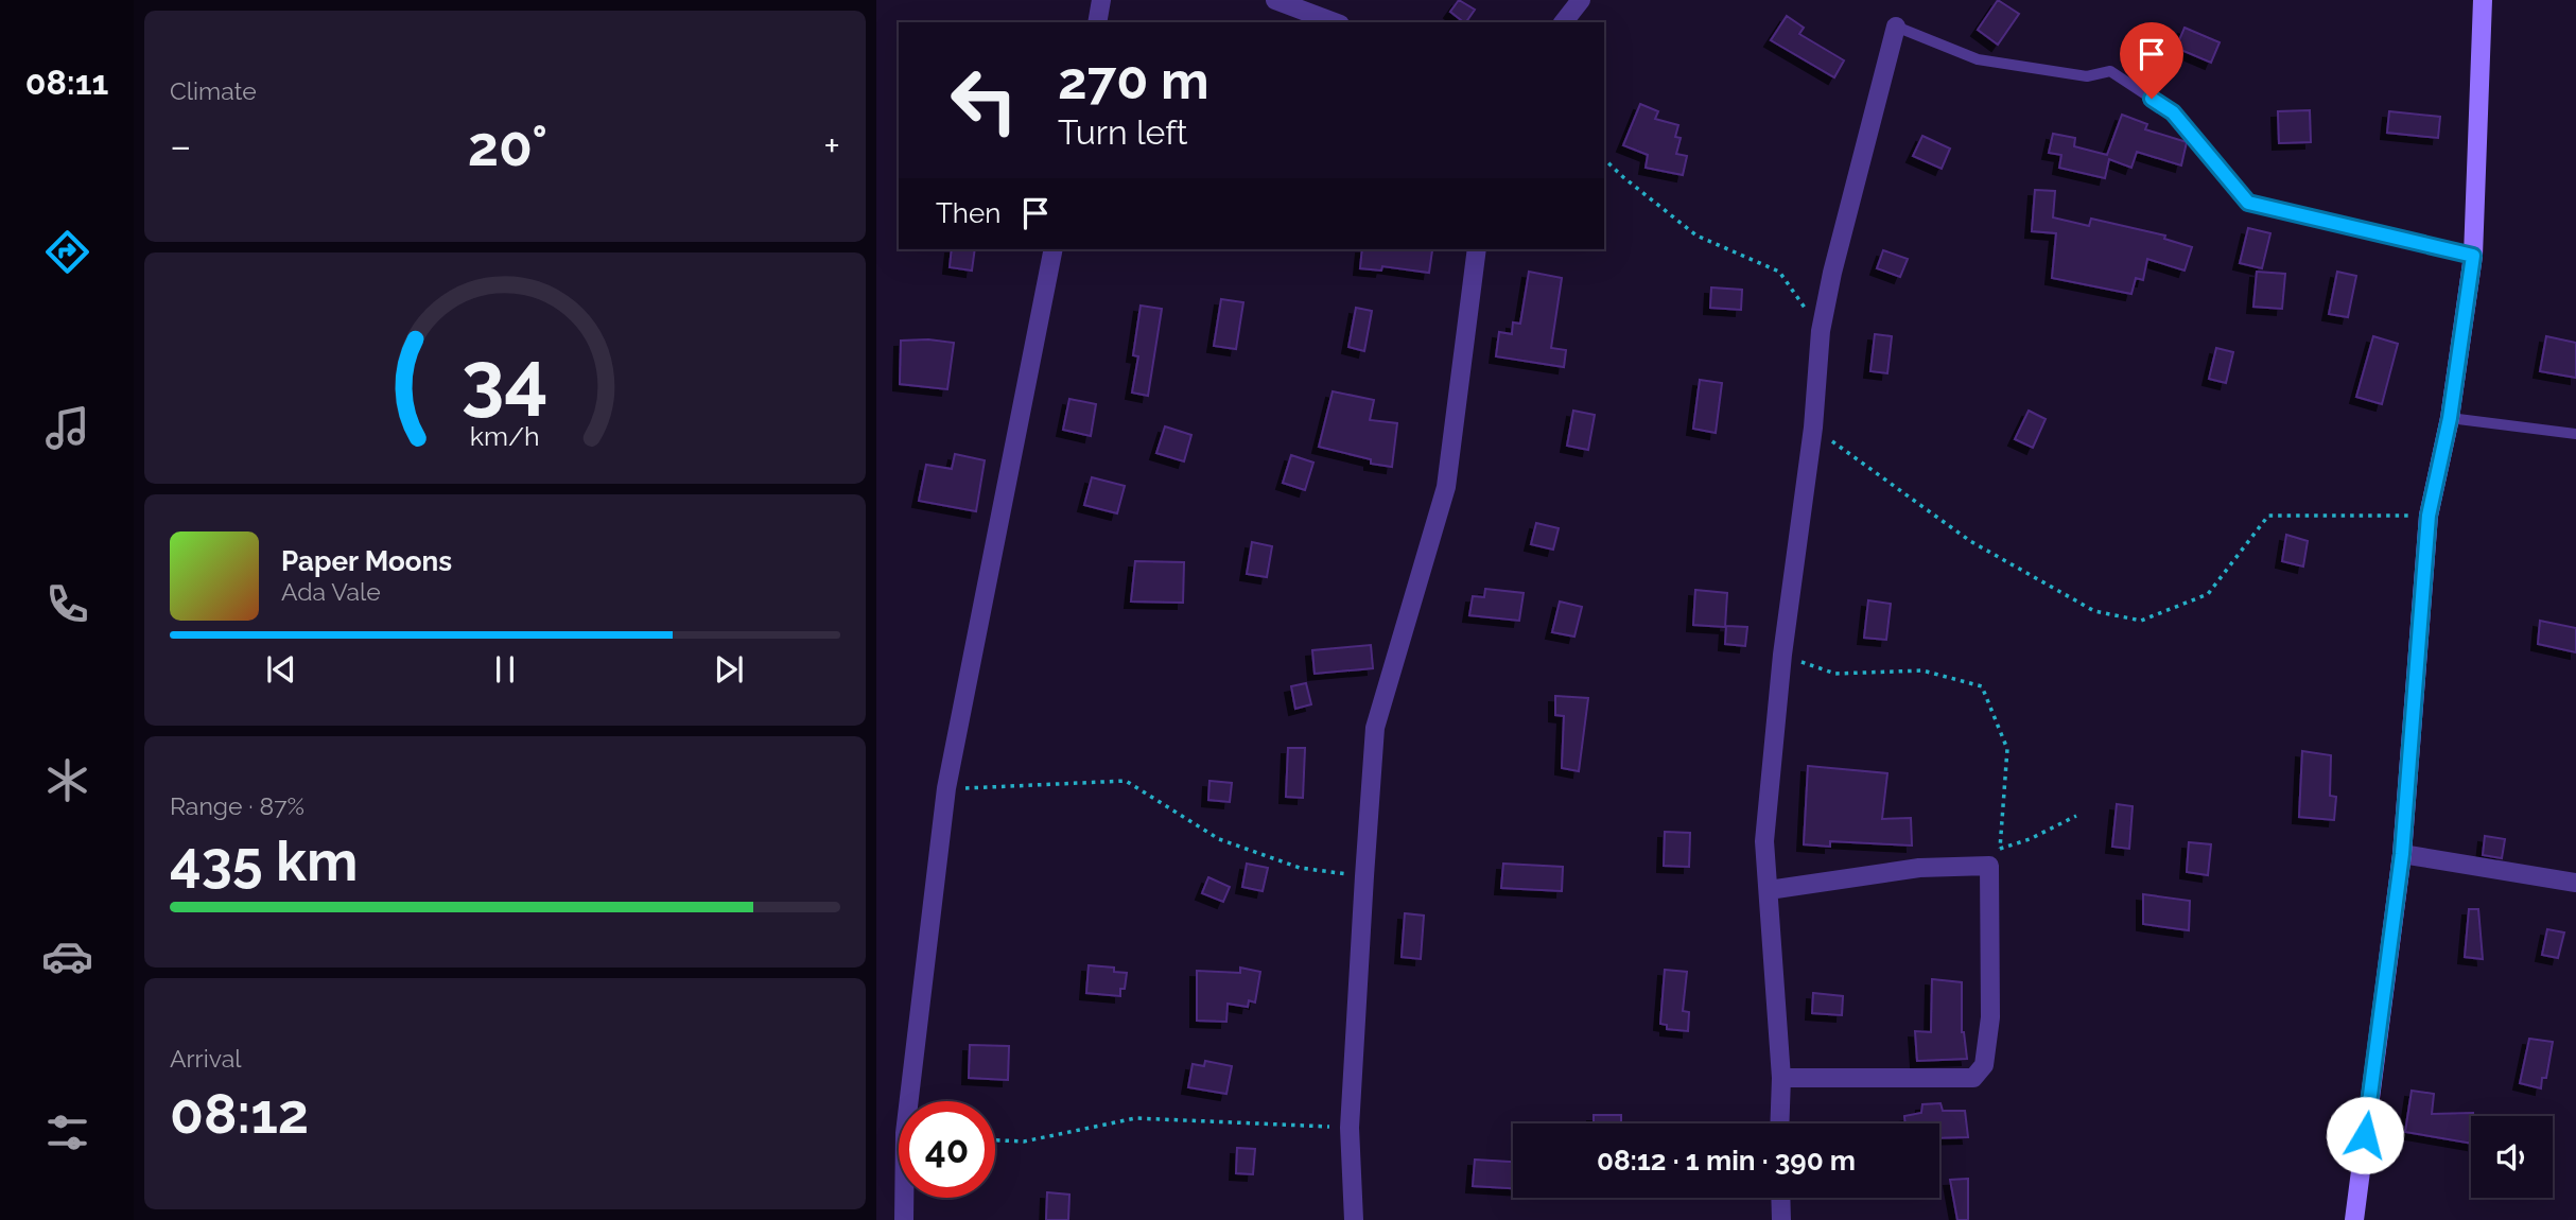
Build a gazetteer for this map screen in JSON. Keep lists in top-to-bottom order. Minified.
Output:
{"page":{"tabs":"08:11","tile":["Climate",["Range · 87%","435 km"],["Arrival","08:12"]],"turn":["270 m","Turn left"],"heat":["−","20°","+"],"then":"Then","song":["Paper Moons","Ada Vale"],"limit":"40","trip":"08:12 · 1 min · 390 m","gauge":["34","km/h"]}}
